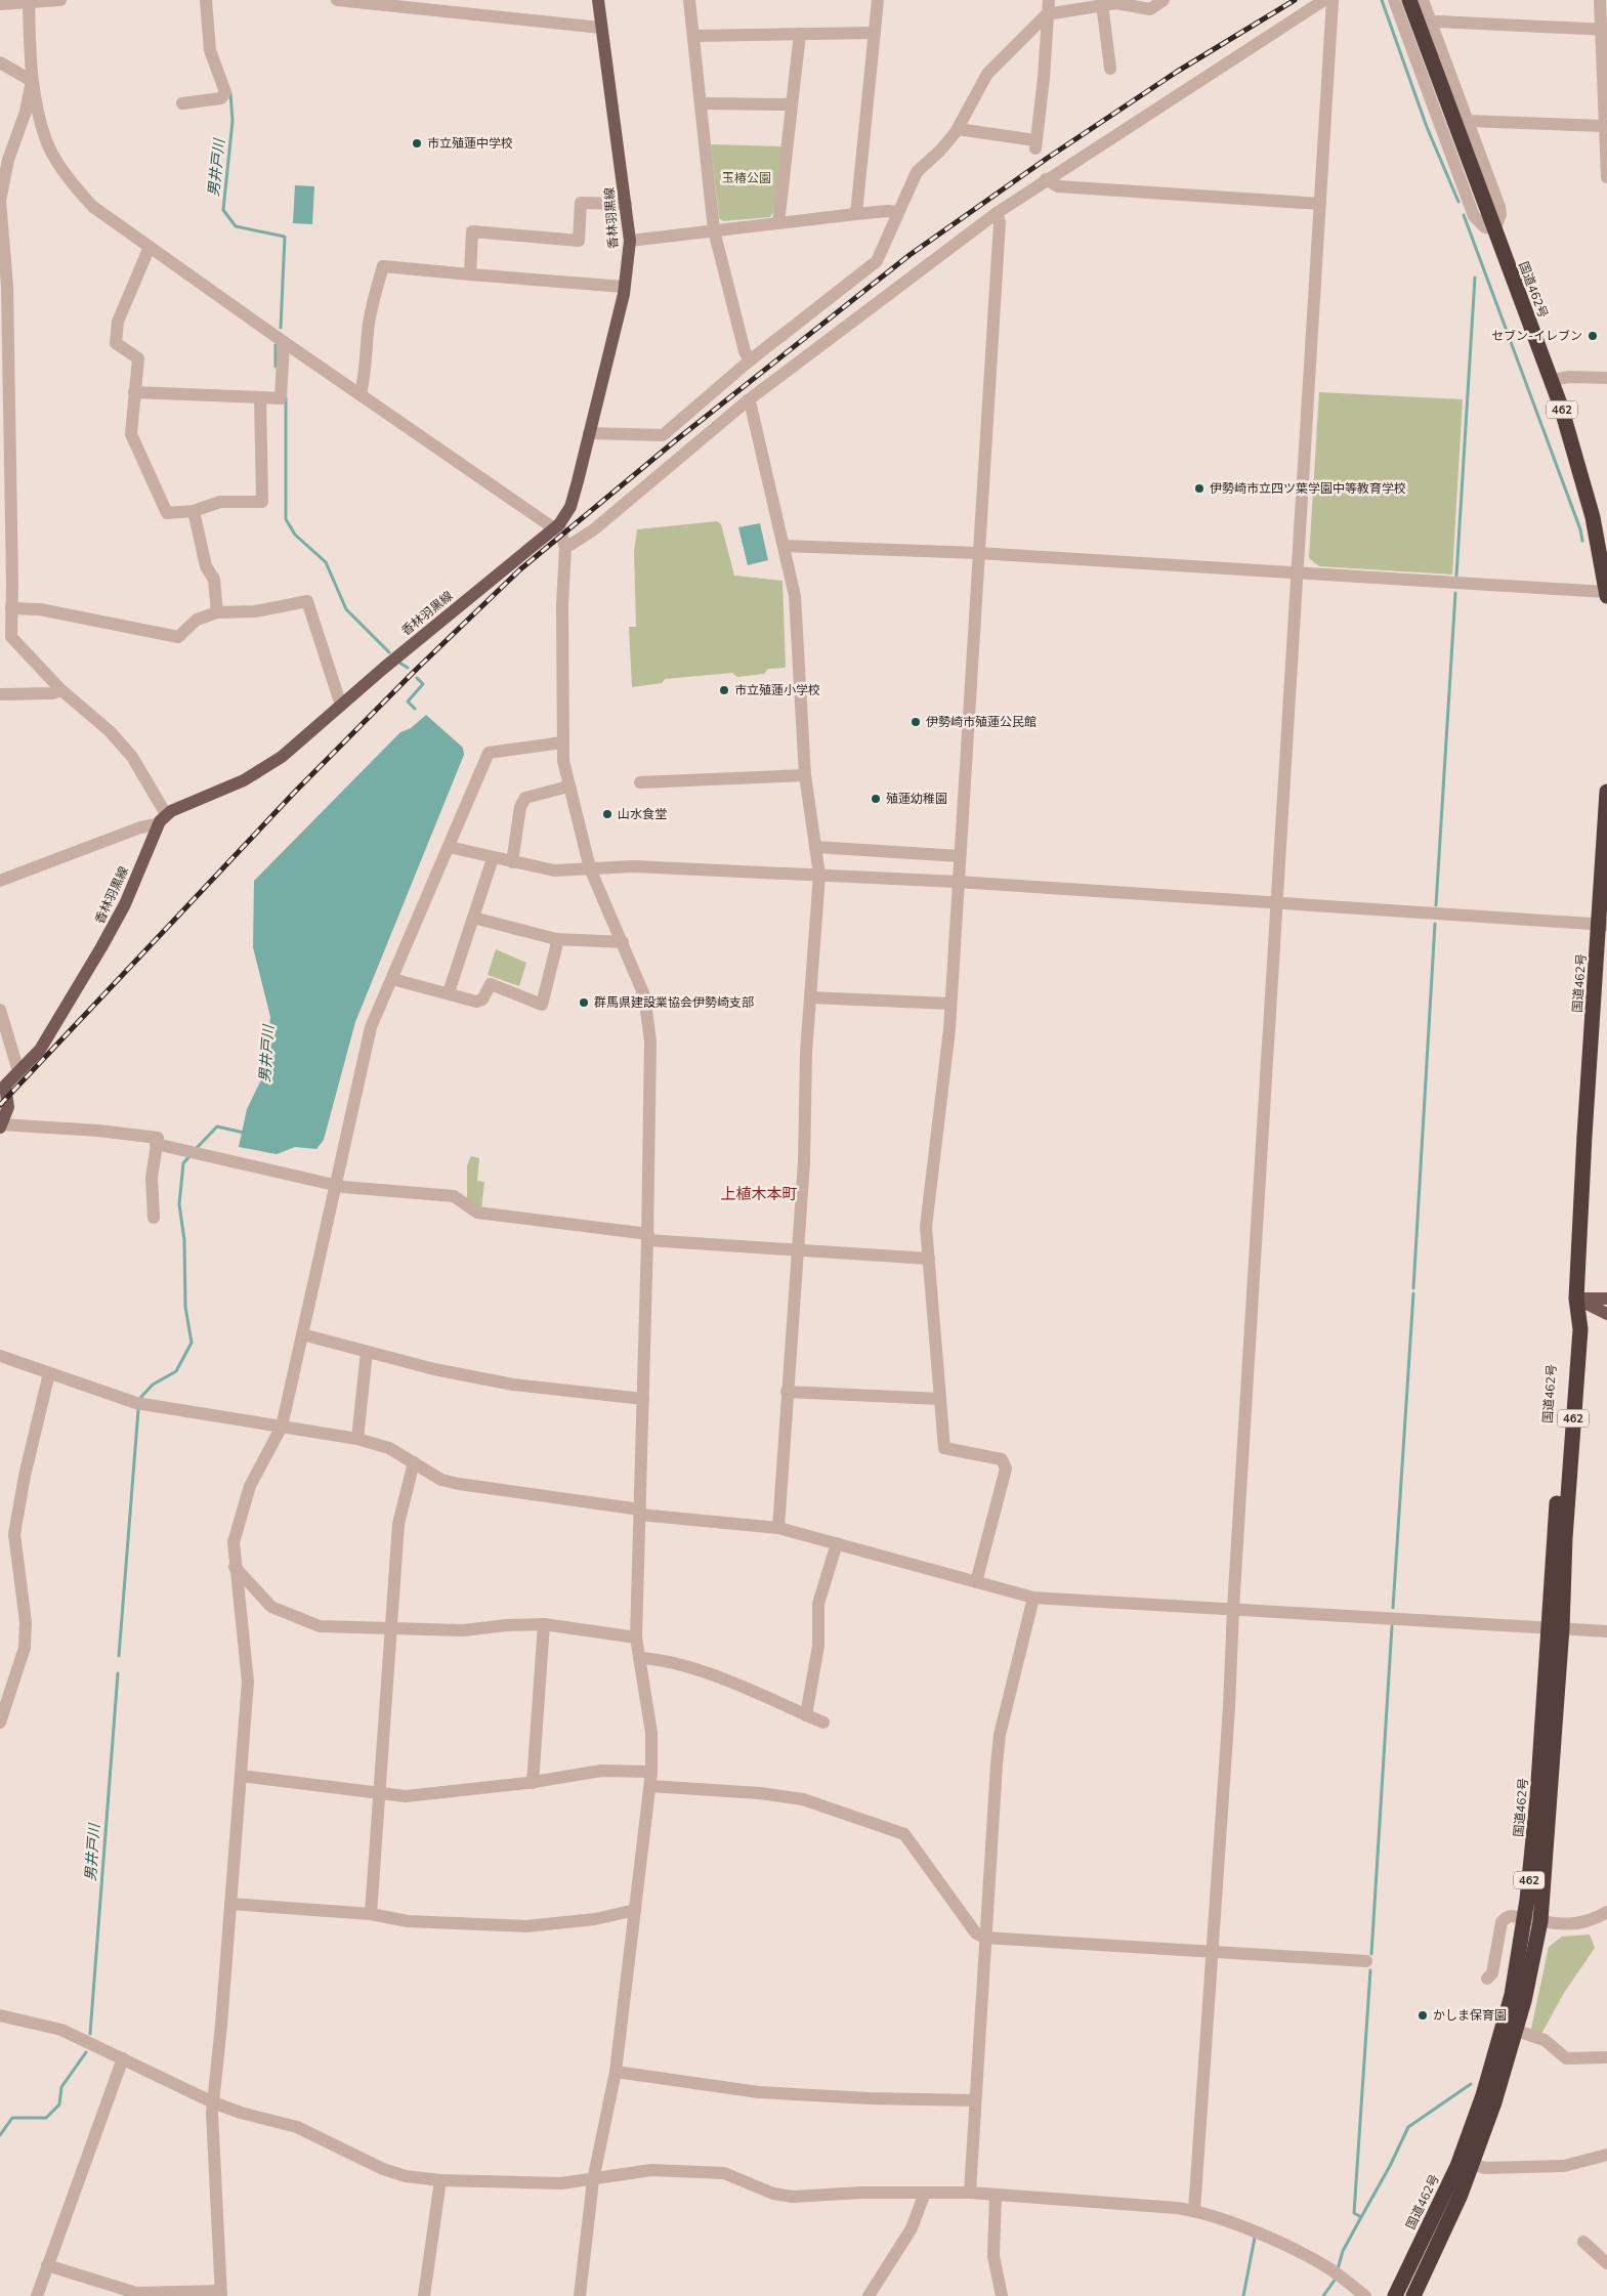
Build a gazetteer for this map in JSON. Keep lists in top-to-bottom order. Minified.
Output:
{"streets":{"highway":["国道462号","462"],"main road":["香林羽黒線"]},"districts":["上植木本町"],"water":["男井戸川"],"parks":["玉椿公園"],"places":["市立殖蓮中学校","セブン-イレブン","伊勢崎市立四ツ葉学園中等教育学校","市立殖蓮小学校","伊勢崎市殖蓮公民館","殖蓮幼稚園","山水食堂","群馬県建設業協会伊勢崎支部","かしま保育園"]}
